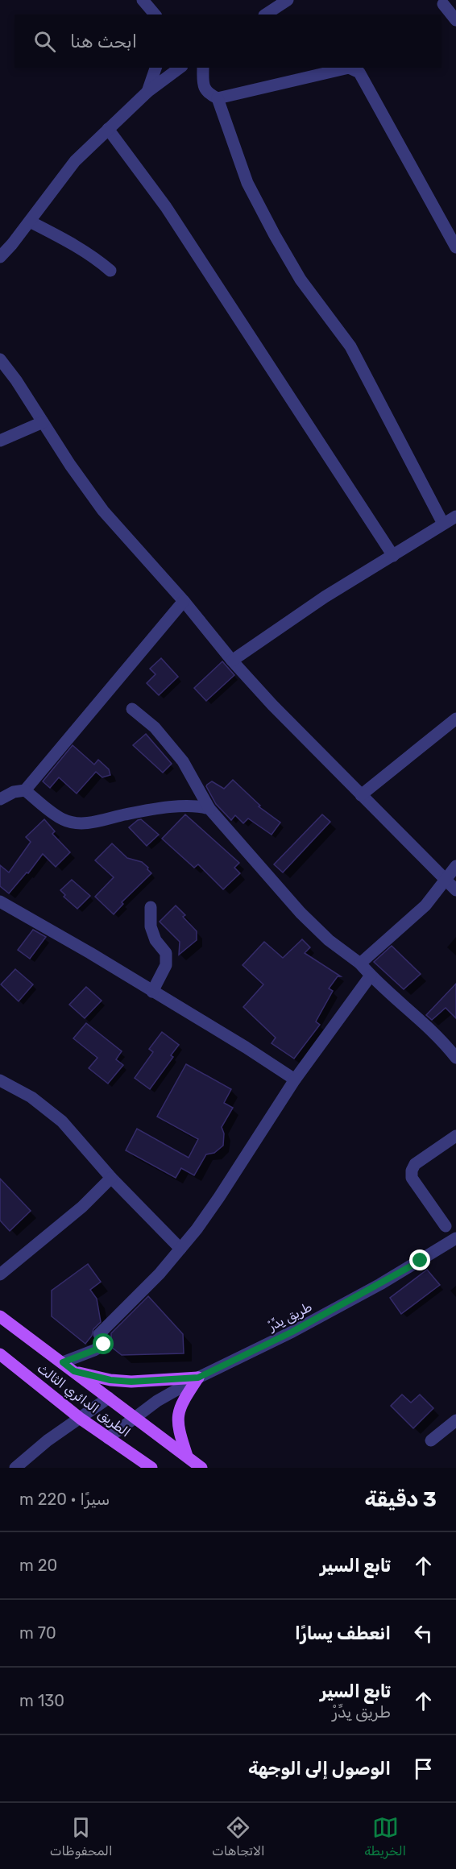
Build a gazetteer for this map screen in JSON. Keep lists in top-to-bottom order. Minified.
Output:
{"streets":{"main road":["الطريق الدائري الثالث"],"street":["طريق يِدِّرْ"]},"crossings":[["طريق يِدِّرْ","الطريق الدائري الثالث"]],"page":{"search":"ابحث هنا","heading":["3 دقيقة","سيرًا · 220 m"],"list":[["تابع السير","20 m"],["انعطف يسارًا","70 m"],["تابع السير","طريق يِدِّرْ","130 m"],"الوصول إلى الوجهة"],"nav":["الخريطة","الاتجاهات","المحفوظات"]}}
